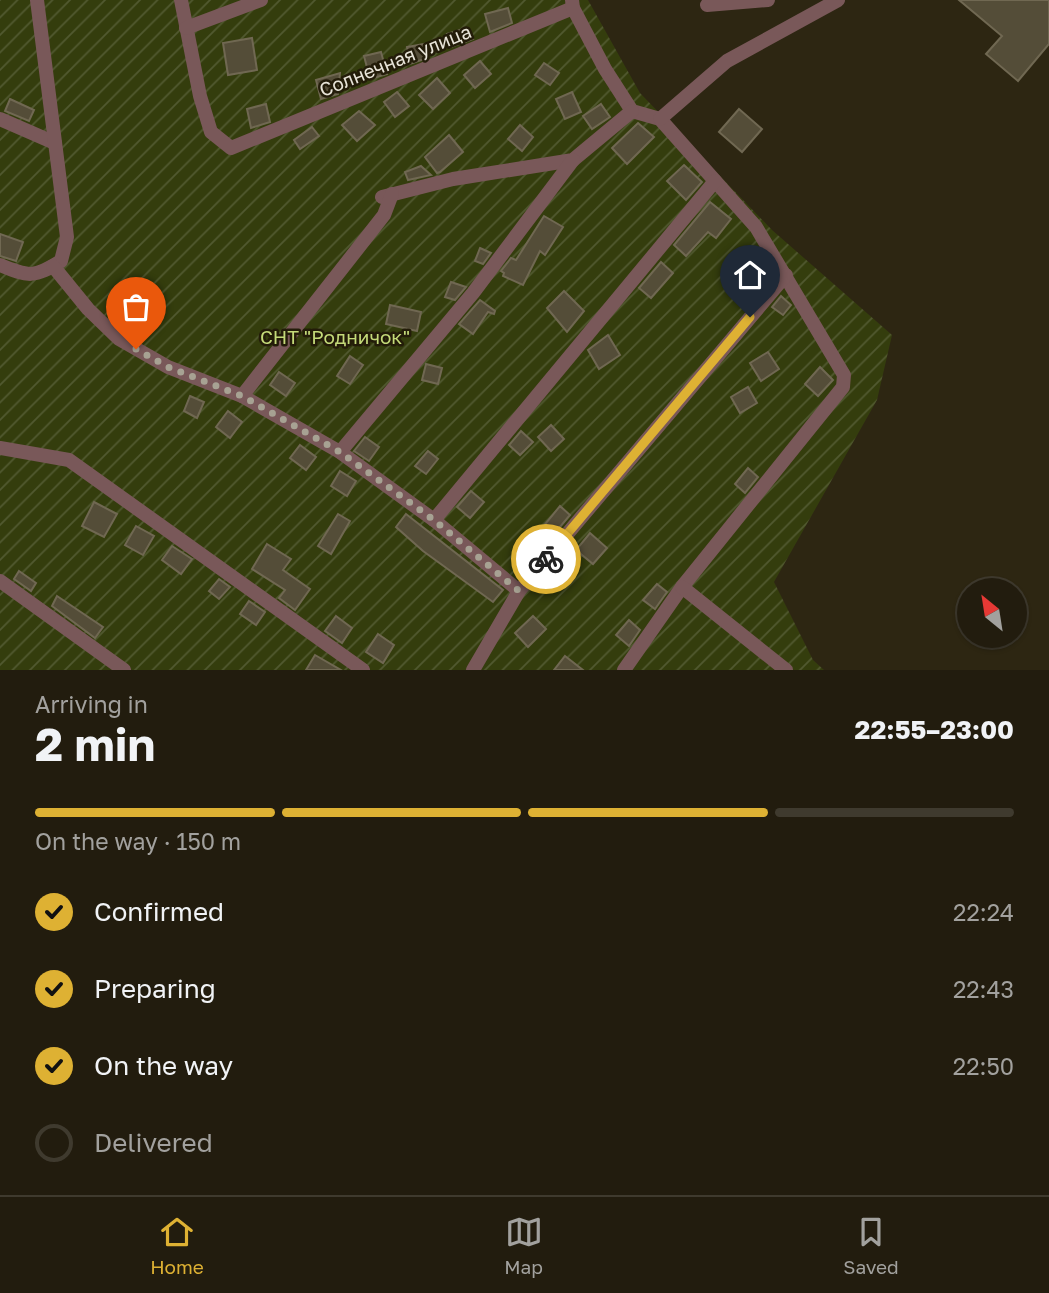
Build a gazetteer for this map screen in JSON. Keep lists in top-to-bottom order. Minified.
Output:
{"streets":{"lane":["Солнечная улица"]},"parks":["СНТ \"Родничок\""],"north":"top left","page":{"heading":["2 min","Arriving in","22:55–23:00"],"bar":"On the way · 150 m","list":[["Confirmed","22:24"],["Preparing","22:43"],["On the way","22:50"],"Delivered"],"tabs":["Home","Map","Saved"]}}
